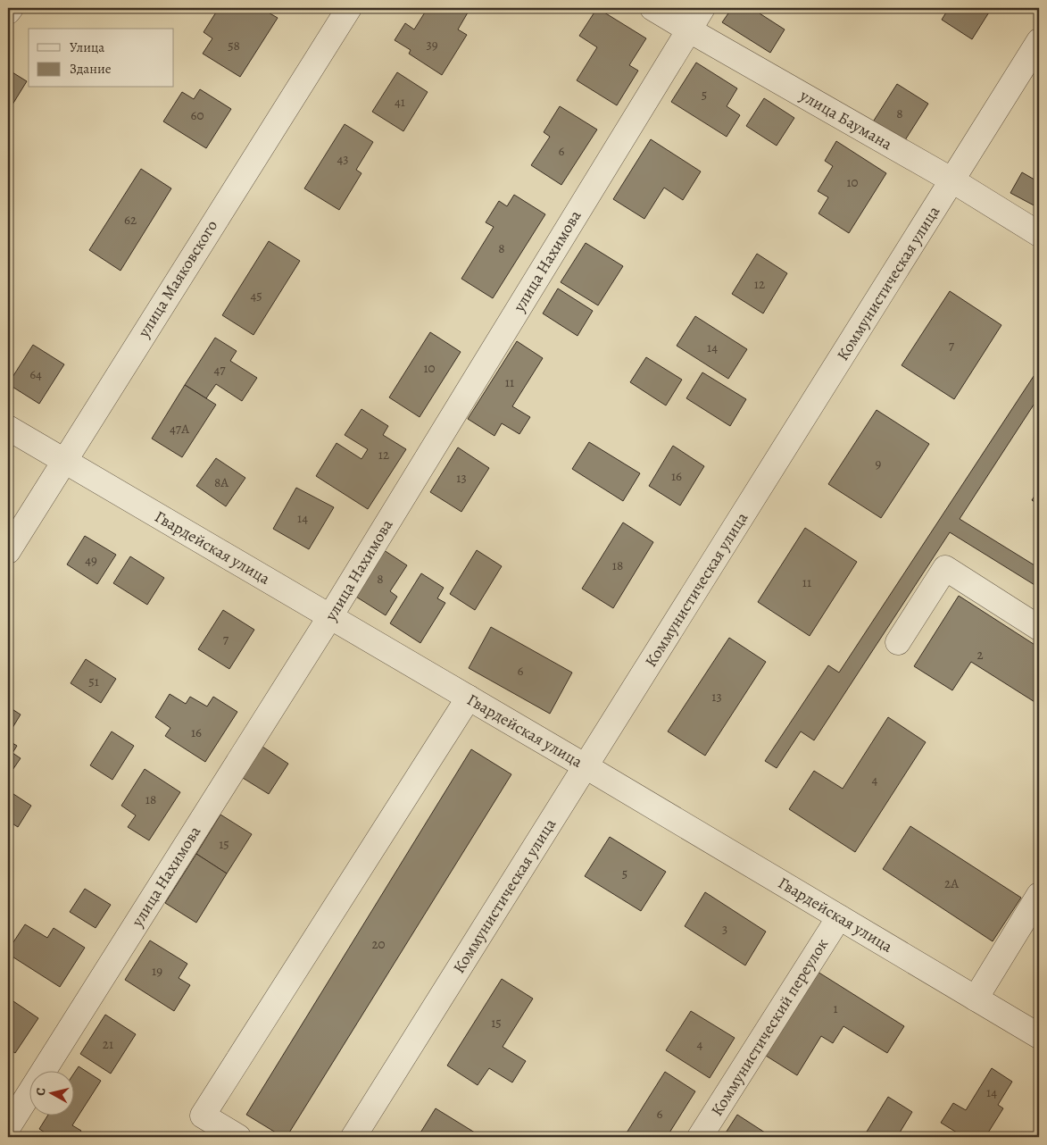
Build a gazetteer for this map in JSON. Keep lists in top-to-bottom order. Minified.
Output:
{"streets":{"street":["улица Баумана","улица Нахимова","улица Маяковского","Коммунистическая улица","Гвардейская улица","Коммунистический переулок"]},"crossings":[["улица Баумана","улица Нахимова"],["улица Баумана","Коммунистическая улица"],["улица Нахимова","Гвардейская улица"],["улица Маяковского","Гвардейская улица"],["Коммунистическая улица","Гвардейская улица"],["Гвардейская улица","Коммунистический переулок"]],"house_numbers":["39","58","5","41","8","60","6","43","10","62","8","12","45","7","14","10","47","64","11","47А","12","9","16","13","8А","14","49","18","8","11","7","2","6","51","13","16","4","18","15","5","2А","3","20","19","1","15","21","4","14","6"],"legend":["Улица","Здание"],"north":"left"}
